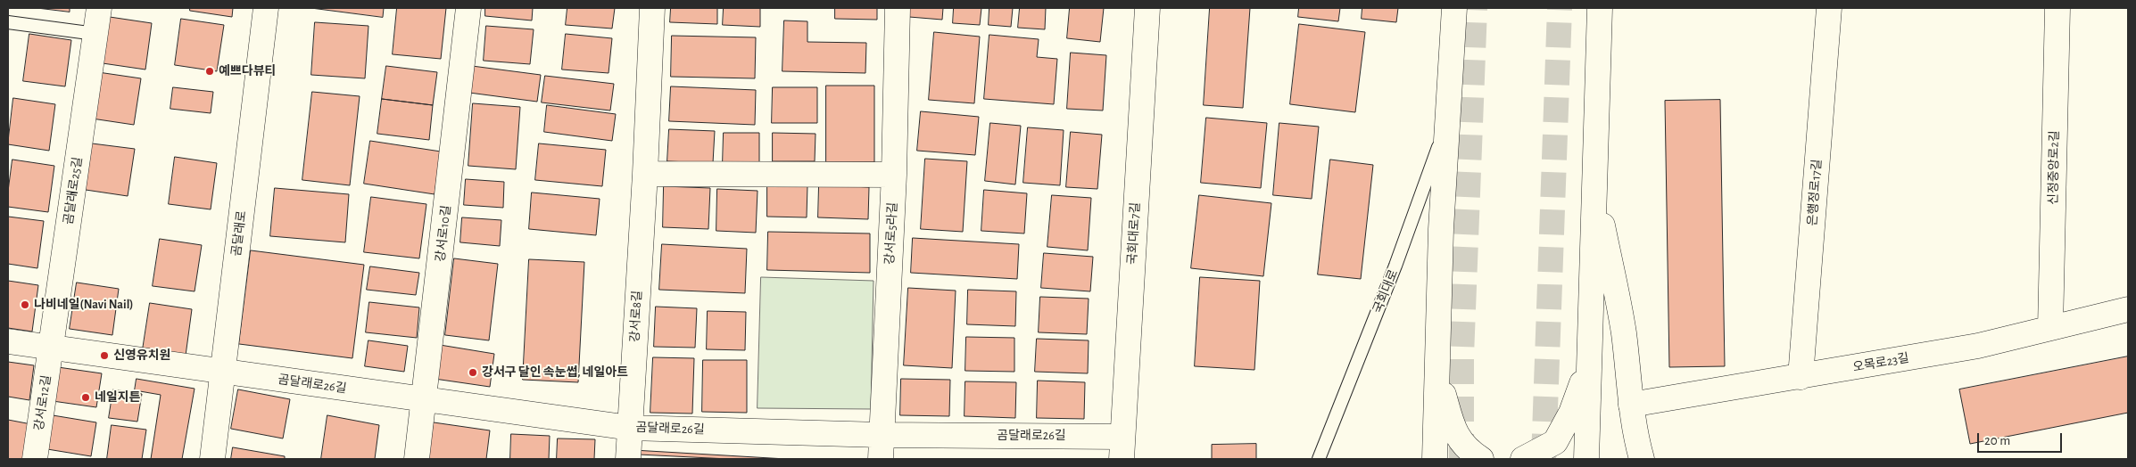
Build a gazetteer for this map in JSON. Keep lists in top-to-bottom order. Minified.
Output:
{"streets":{"street":["신정중앙로2길","곰달래로25길","은행정로17길","곰달래로","강서로10길","강서로5라길","국회대로7길","강서로8길","오목로23길","곰달래로26길","강서로12길"],"lane":["국회대로"]},"crossings":[["신정중앙로2길","오목로23길"],["곰달래로25길","강서로12길"],["은행정로17길","오목로23길"],["곰달래로","곰달래로26길"],["강서로10길","곰달래로26길"],["강서로5라길","곰달래로26길"],["국회대로7길","곰달래로26길"],["강서로8길","곰달래로26길"]],"places":["예쁘다뷰티","나비네일(Navi Nail)","신영유치원","강서구 달인 속눈썹, 네일아트","네일지튼"],"scale_bar":"20 m"}
